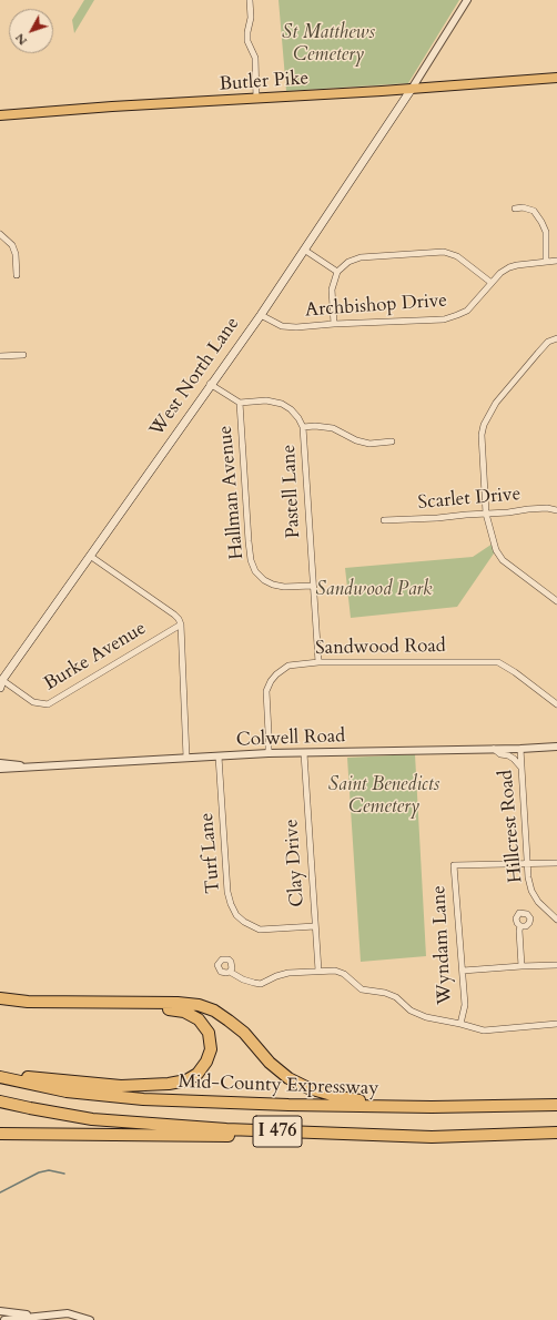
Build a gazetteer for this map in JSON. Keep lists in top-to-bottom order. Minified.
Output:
{"streets":{"highway":["Mid-County Expressway","I 476"],"main road":["Butler Pike","West North Lane"],"street":["Archbishop Drive","Pastell Lane","Hallman Avenue","Scarlet Drive","Sandwood Road","Burke Avenue","Colwell Road","Hillcrest Road","Turf Lane","Clay Drive","Wyndam Lane"]},"crossings":[["Butler Pike","West North Lane"],["Archbishop Drive","West North Lane"],["West North Lane","Burke Avenue"],["Pastell Lane","Hallman Avenue"],["Pastell Lane","Sandwood Road"],["Sandwood Road","Colwell Road"],["Colwell Road","Hillcrest Road"],["Colwell Road","Turf Lane"],["Colwell Road","Clay Drive"],["Hillcrest Road","Wyndam Lane"],["Turf Lane","Clay Drive"]],"parks":["St Matthews Cemetery","Sandwood Park","Saint Benedicts Cemetery"],"north":"bottom left"}
